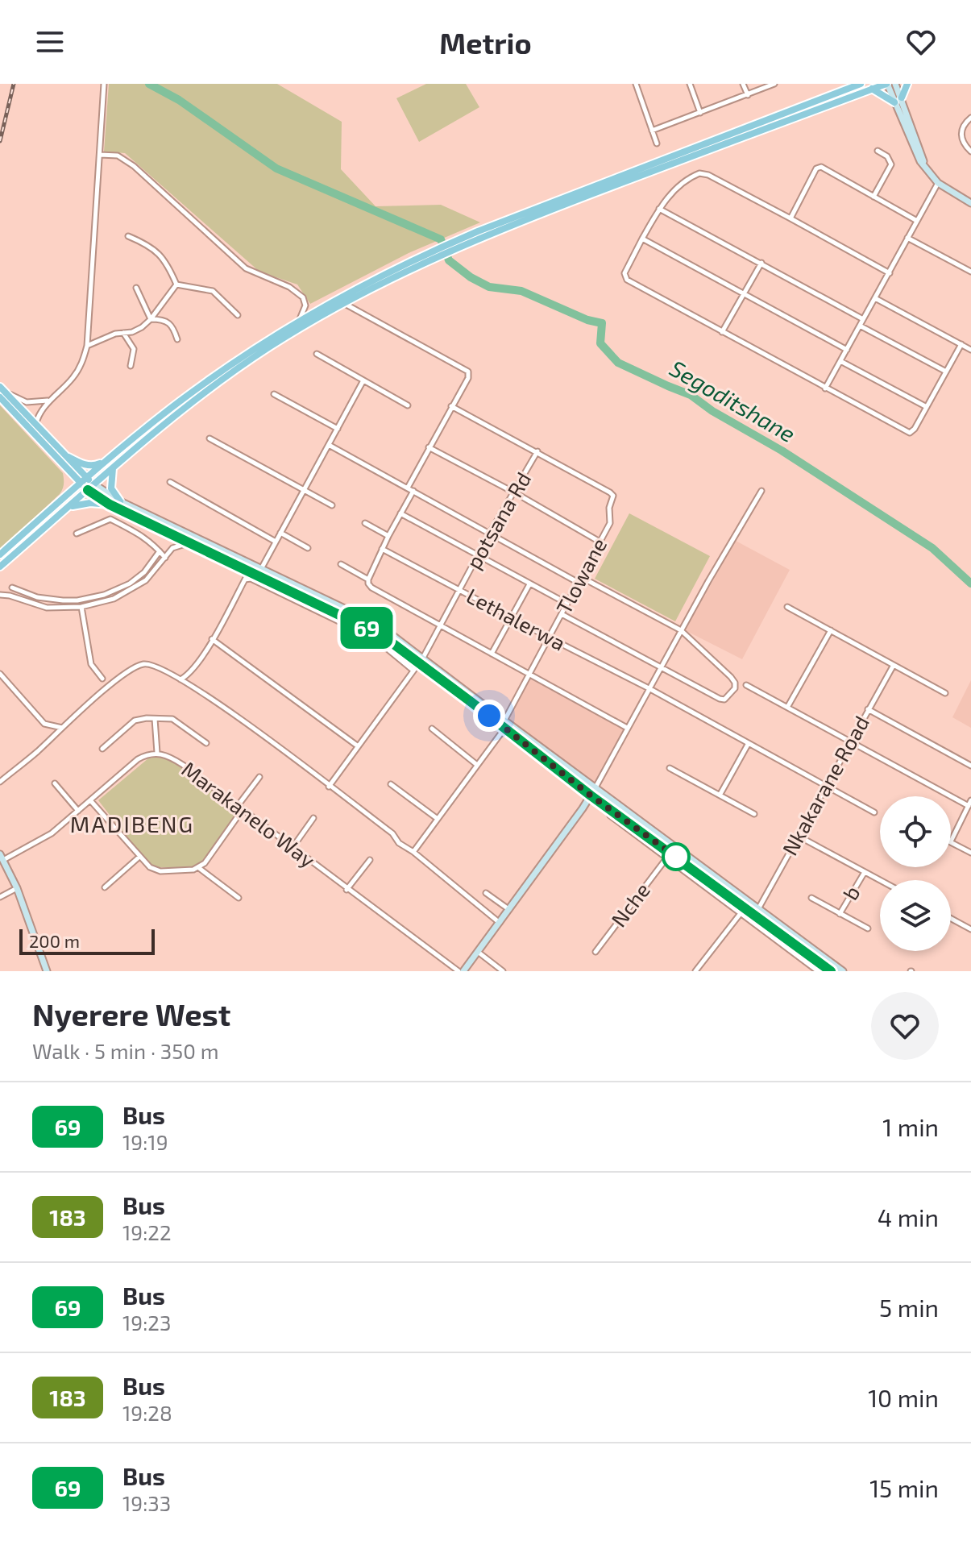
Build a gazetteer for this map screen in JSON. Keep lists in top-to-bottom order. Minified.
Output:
{"streets":{"street":["potsana Rd","Tlowane","Lethalerwa","Nkakarane Road","Marakanelo Way","b","Nche"]},"crossings":[["potsana Rd","Tlowane"],["potsana Rd","Lethalerwa"],["Tlowane","Lethalerwa"],["Lethalerwa","Nkakarane Road"]],"districts":["MADIBENG"],"water":["Segoditshane"],"lines":["bus line 69"],"scale_bar":"200 m","page":{"header":"Metrio","on_map":"69","scale":"200 m","heading":["Nyerere West","Walk · 5 min · 350 m"],"list":[{"mark":"69","name":"Bus","note":"19:19","value":"1 min"},{"mark":"183","name":"Bus","note":"19:22","value":"4 min"},{"mark":"69","name":"Bus","note":"19:23","value":"5 min"},{"mark":"183","name":"Bus","note":"19:28","value":"10 min"},{"mark":"69","name":"Bus","note":"19:33","value":"15 min"}]}}
